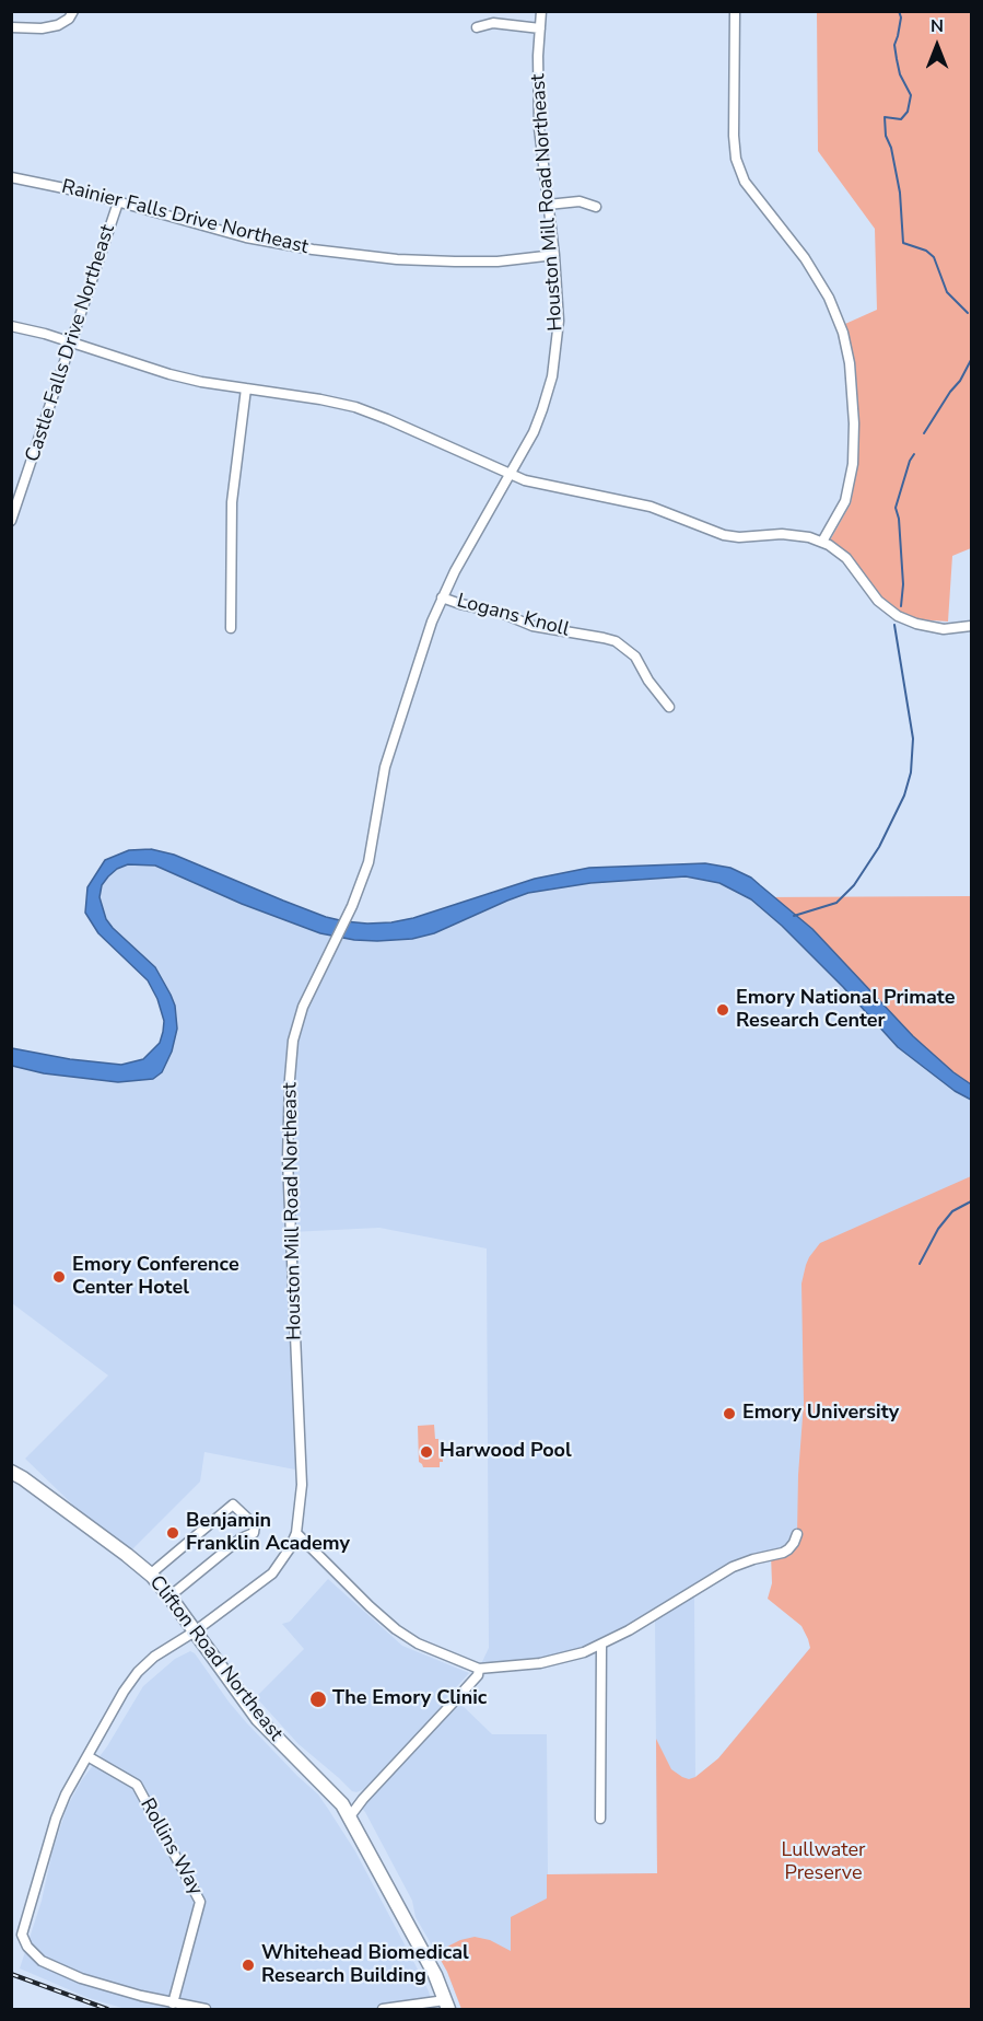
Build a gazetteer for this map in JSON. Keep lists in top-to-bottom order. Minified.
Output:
{"streets":{"main road":["Clifton Road Northeast"],"street":["Houston Mill Road Northeast","Rainier Falls Drive Northeast","Castle Falls Drive Northeast","Logans Knoll","Rollins Way"]},"crossings":[["Houston Mill Road Northeast","Rainier Falls Drive Northeast"],["Houston Mill Road Northeast","Logans Knoll"],["Houston Mill Road Northeast","Clifton Road Northeast"],["Houston Mill Road Northeast","Rollins Way"],["Rainier Falls Drive Northeast","Castle Falls Drive Northeast"]],"parks":["Lullwater Preserve"],"places":["Emory National Primate Research Center","Emory Conference Center Hotel","Emory University","Harwood Pool","Benjamin Franklin Academy","The Emory Clinic","Whitehead Biomedical Research Building"],"north":"top"}
